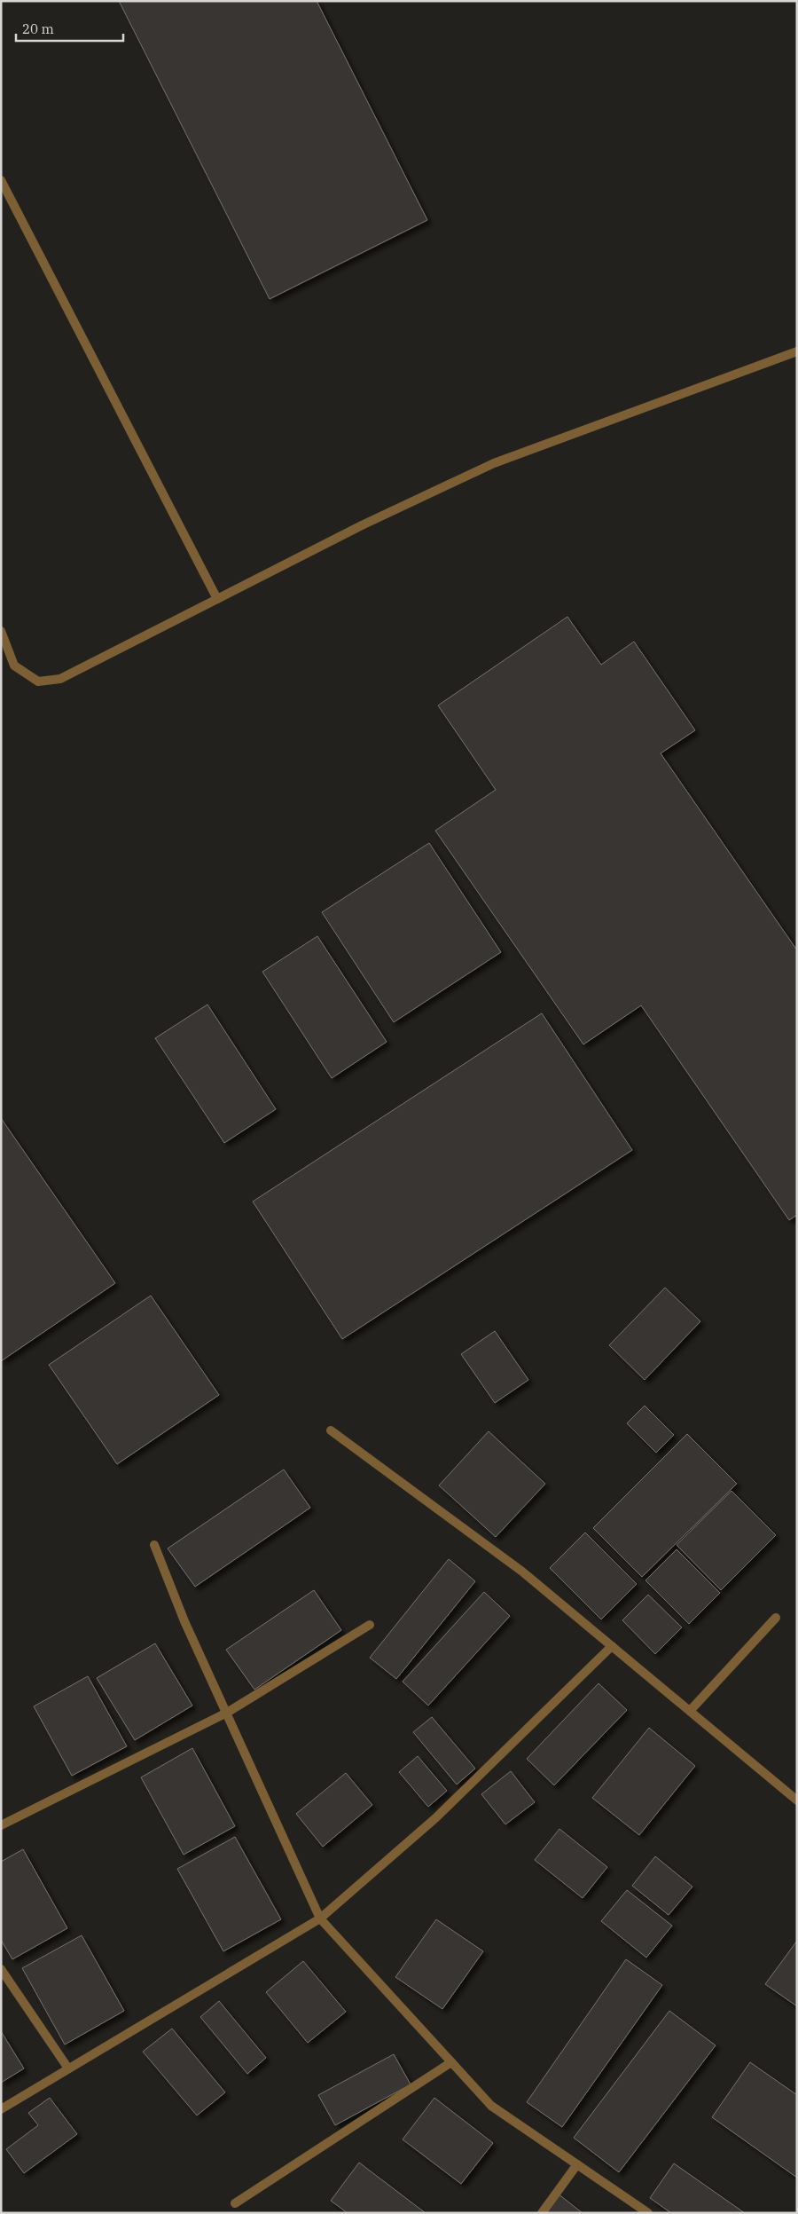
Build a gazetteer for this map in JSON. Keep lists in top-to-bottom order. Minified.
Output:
{"scale_bar":"20 m"}
